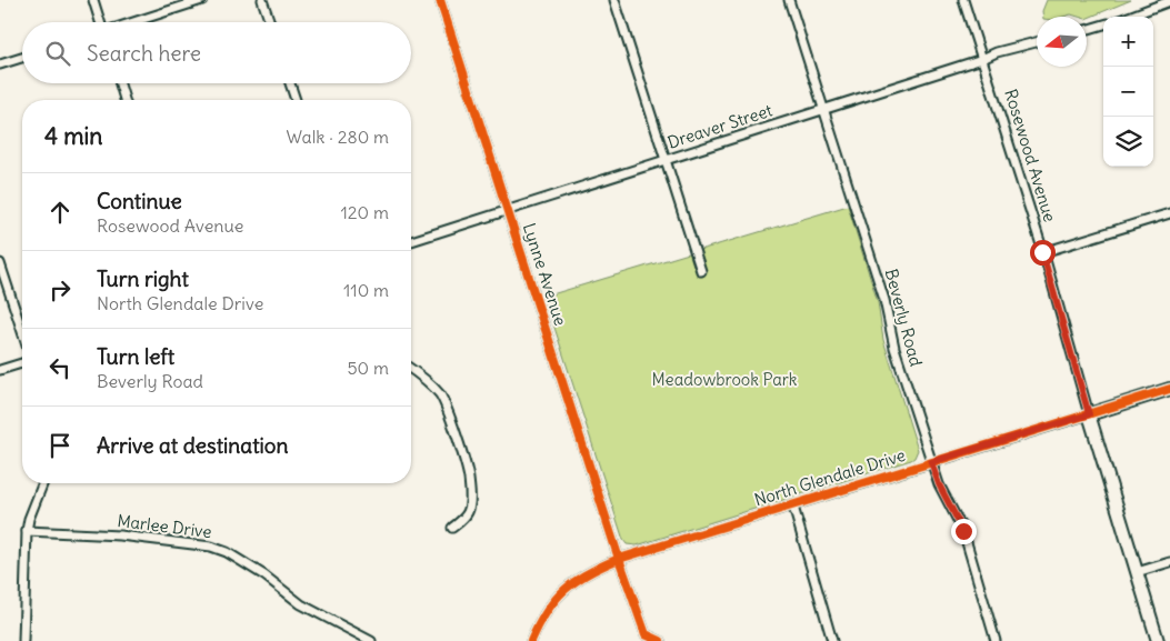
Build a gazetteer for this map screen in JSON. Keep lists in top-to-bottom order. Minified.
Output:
{"streets":{"street":["Dreaver Street","Rosewood Avenue","Lynne Avenue","Beverly Road","North Glendale Drive","Marlee Drive"]},"crossings":[["Dreaver Street","Rosewood Avenue"],["Dreaver Street","Lynne Avenue"],["Dreaver Street","Beverly Road"],["Rosewood Avenue","North Glendale Drive"],["Lynne Avenue","North Glendale Drive"],["Beverly Road","North Glendale Drive"]],"parks":["Meadowbrook Park"],"north":"left","page":{"map_buttons":["+","−"],"search":"Search here","heading":["4 min","Walk · 280 m"],"list":[["Continue","Rosewood Avenue","120 m"],["Turn right","North Glendale Drive","110 m"],["Turn left","Beverly Road","50 m"],"Arrive at destination"]}}
